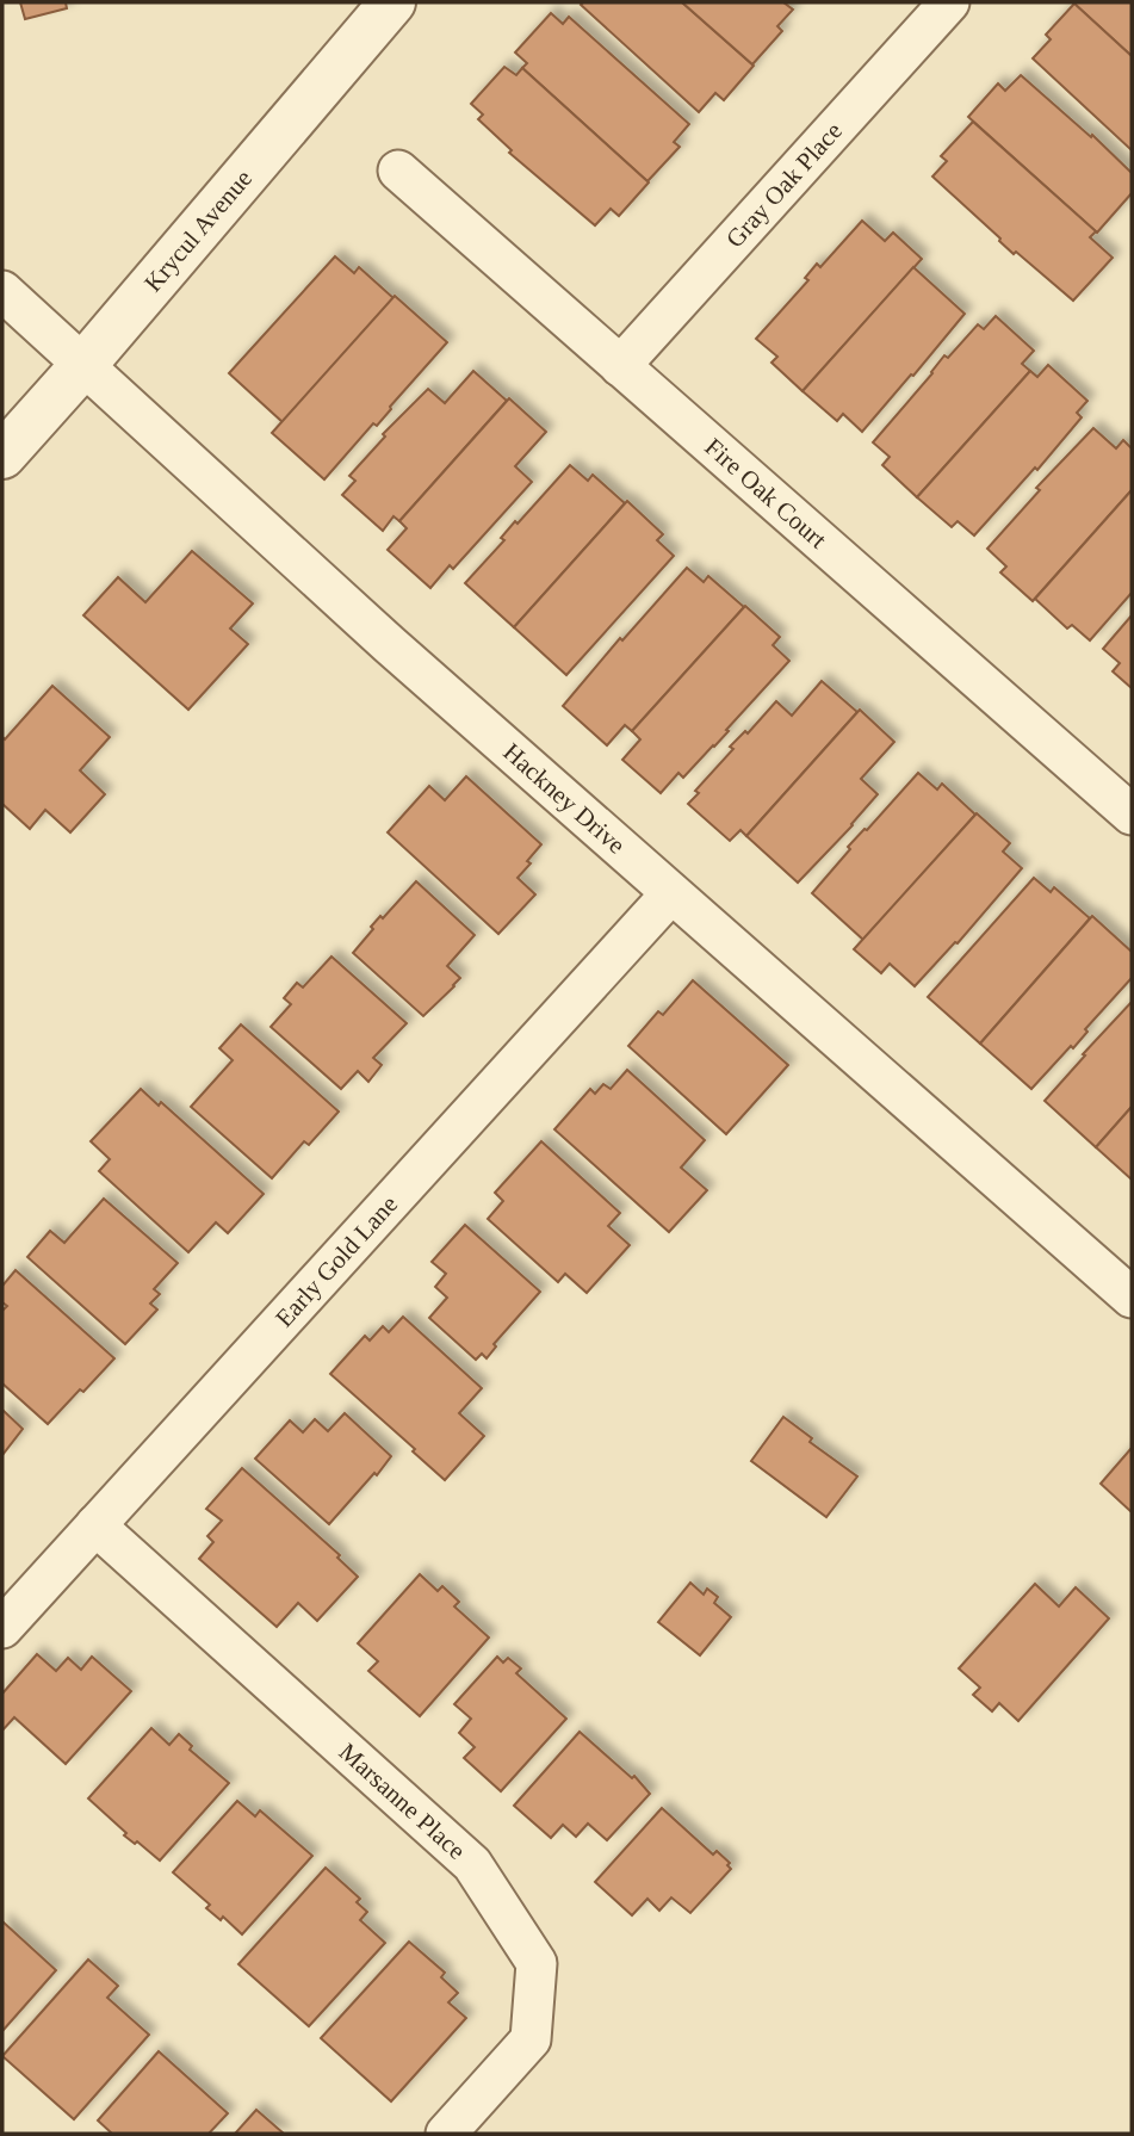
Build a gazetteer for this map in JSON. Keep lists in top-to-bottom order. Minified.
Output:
{"streets":{"street":["Gray Oak Place","Krycul Avenue","Fire Oak Court","Hackney Drive","Early Gold Lane","Marsanne Place"]},"crossings":[["Gray Oak Place","Fire Oak Court"],["Krycul Avenue","Hackney Drive"],["Hackney Drive","Early Gold Lane"],["Early Gold Lane","Marsanne Place"]]}
